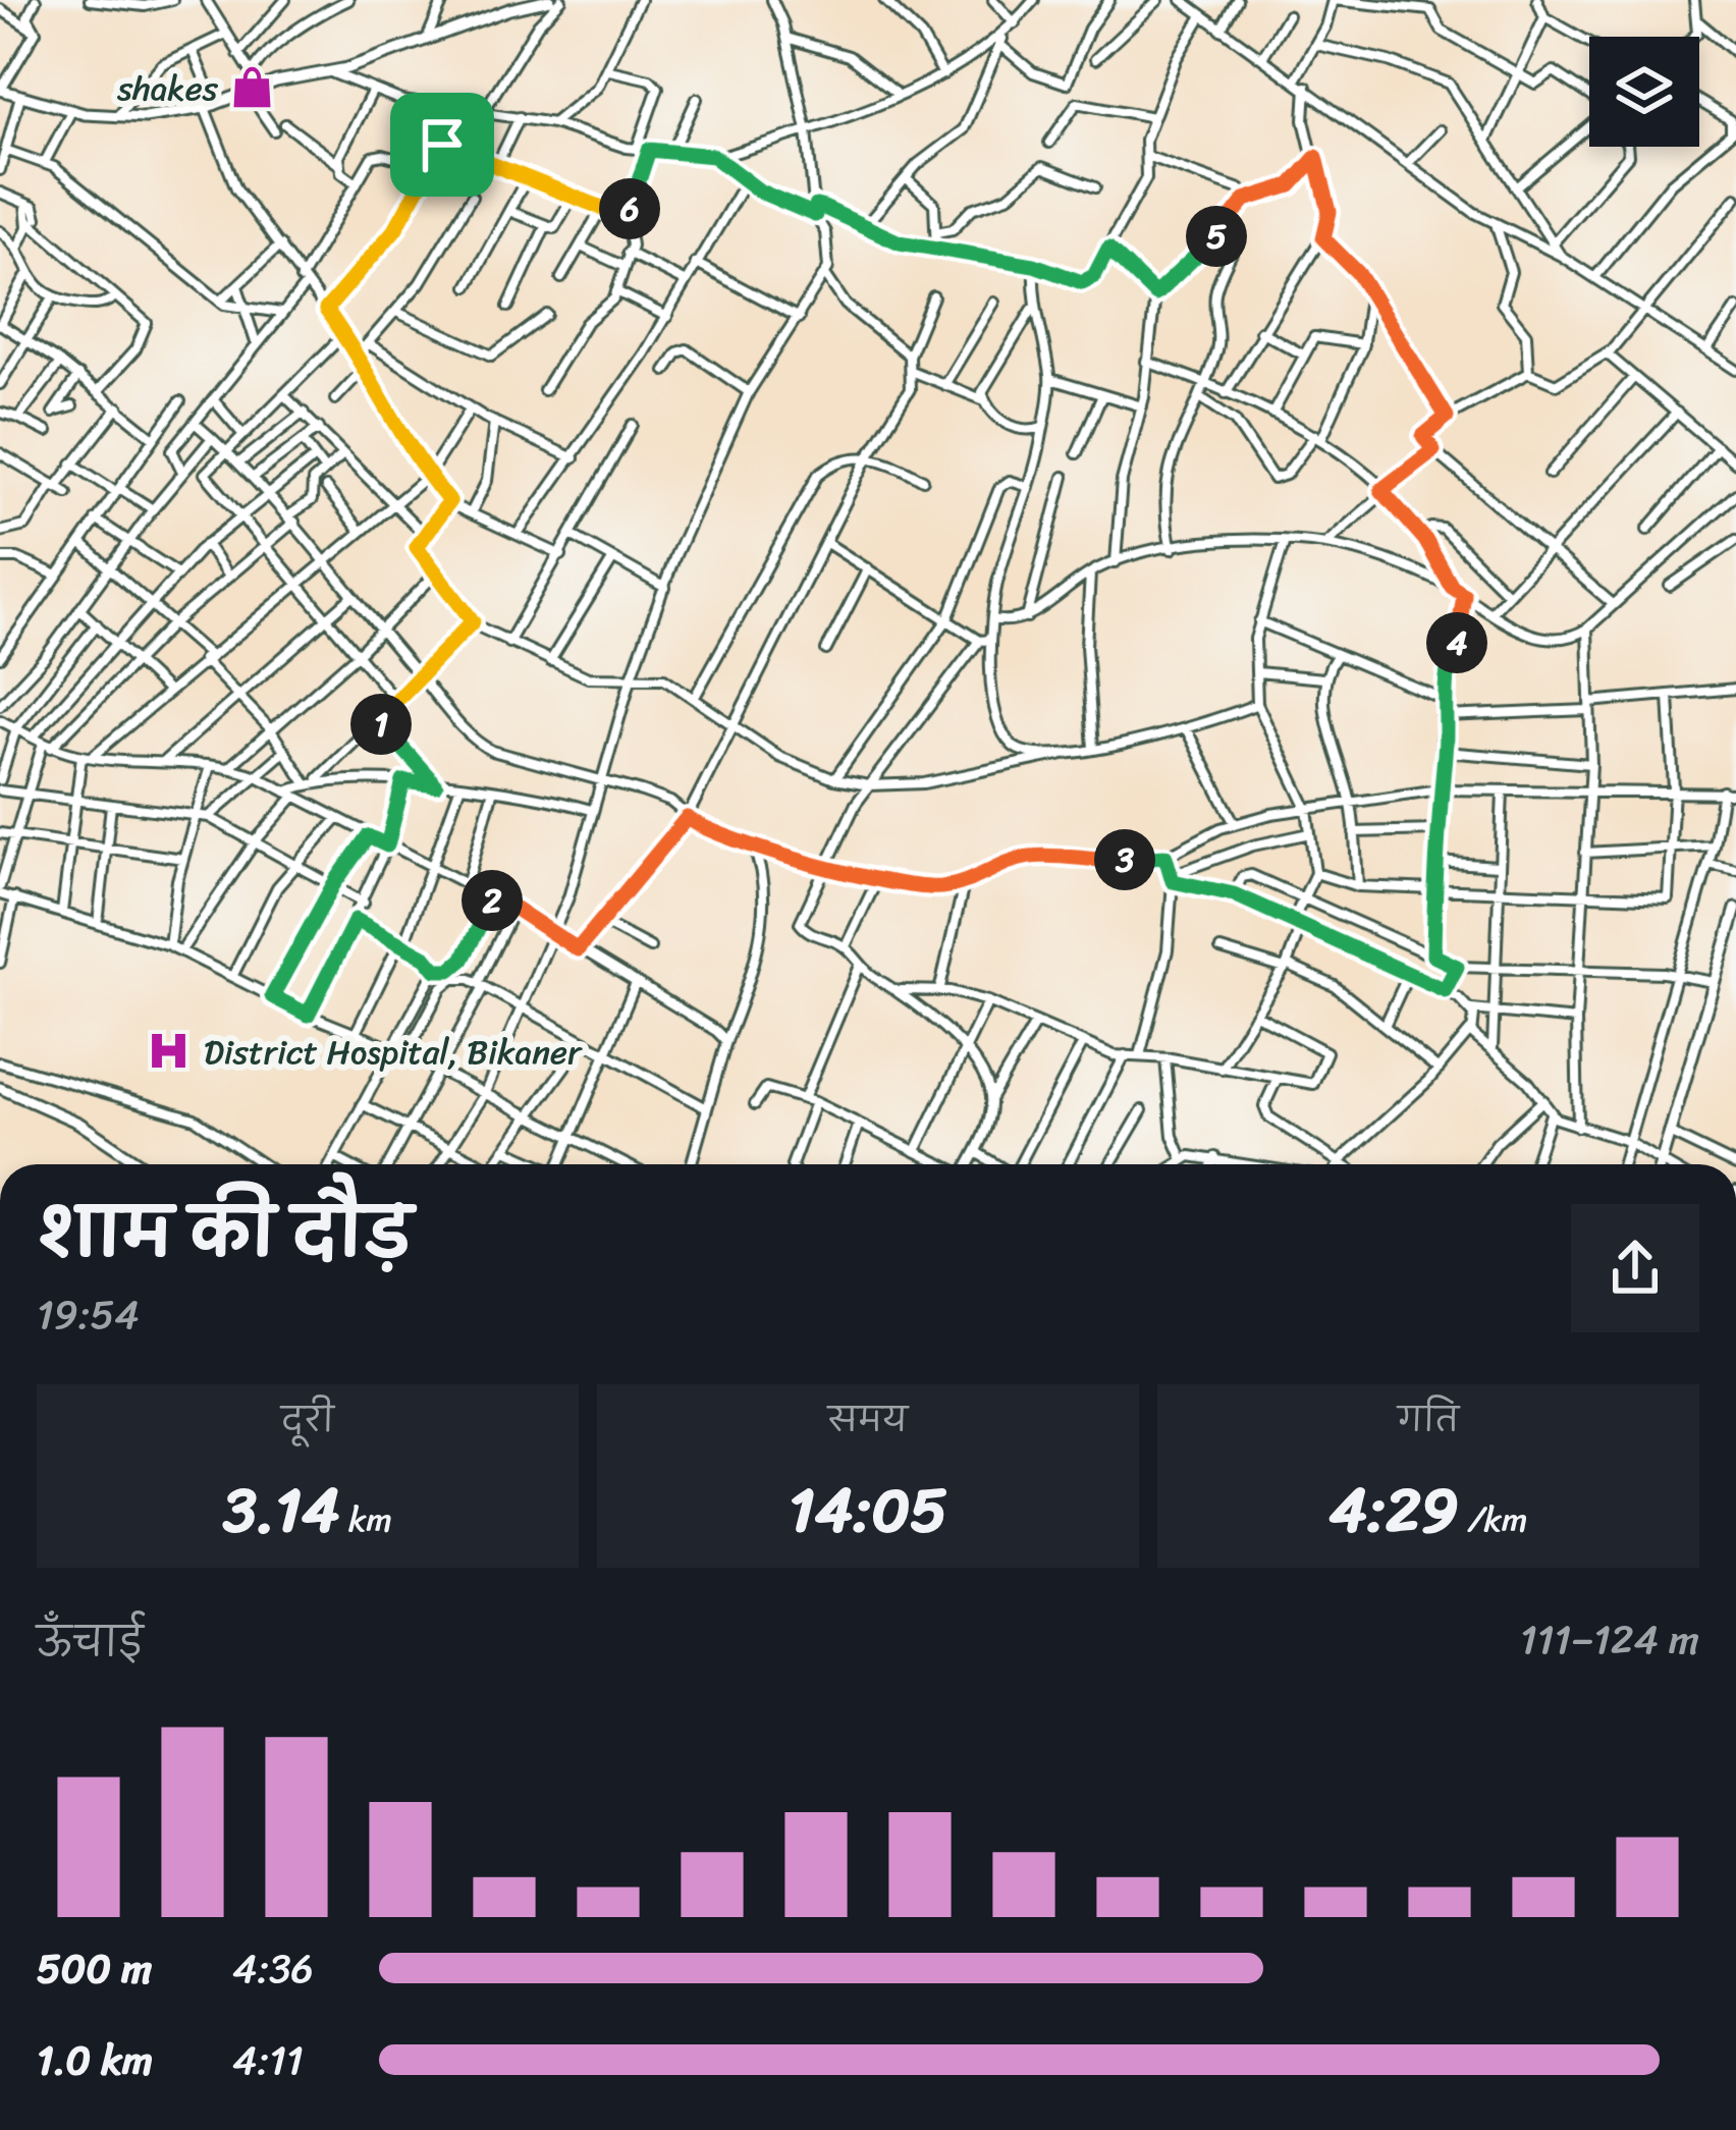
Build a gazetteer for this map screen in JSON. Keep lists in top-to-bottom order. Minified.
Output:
{"places":{"shop":["shakes"],"hospital":["District Hospital, Bikaner"]},"page":{"pins":["6","5","4","1","3","2"],"heading":["शाम की दौड़","19:54"],"stats":[["दूरी","3.14 km"],["समय","14:05"],["गति","4:29 /km"]],"chart":["ऊँचाई","111–124 m"],"list":[{"name":"500 m","note":"4:36"},{"name":"1.0 km","note":"4:11"}]}}
